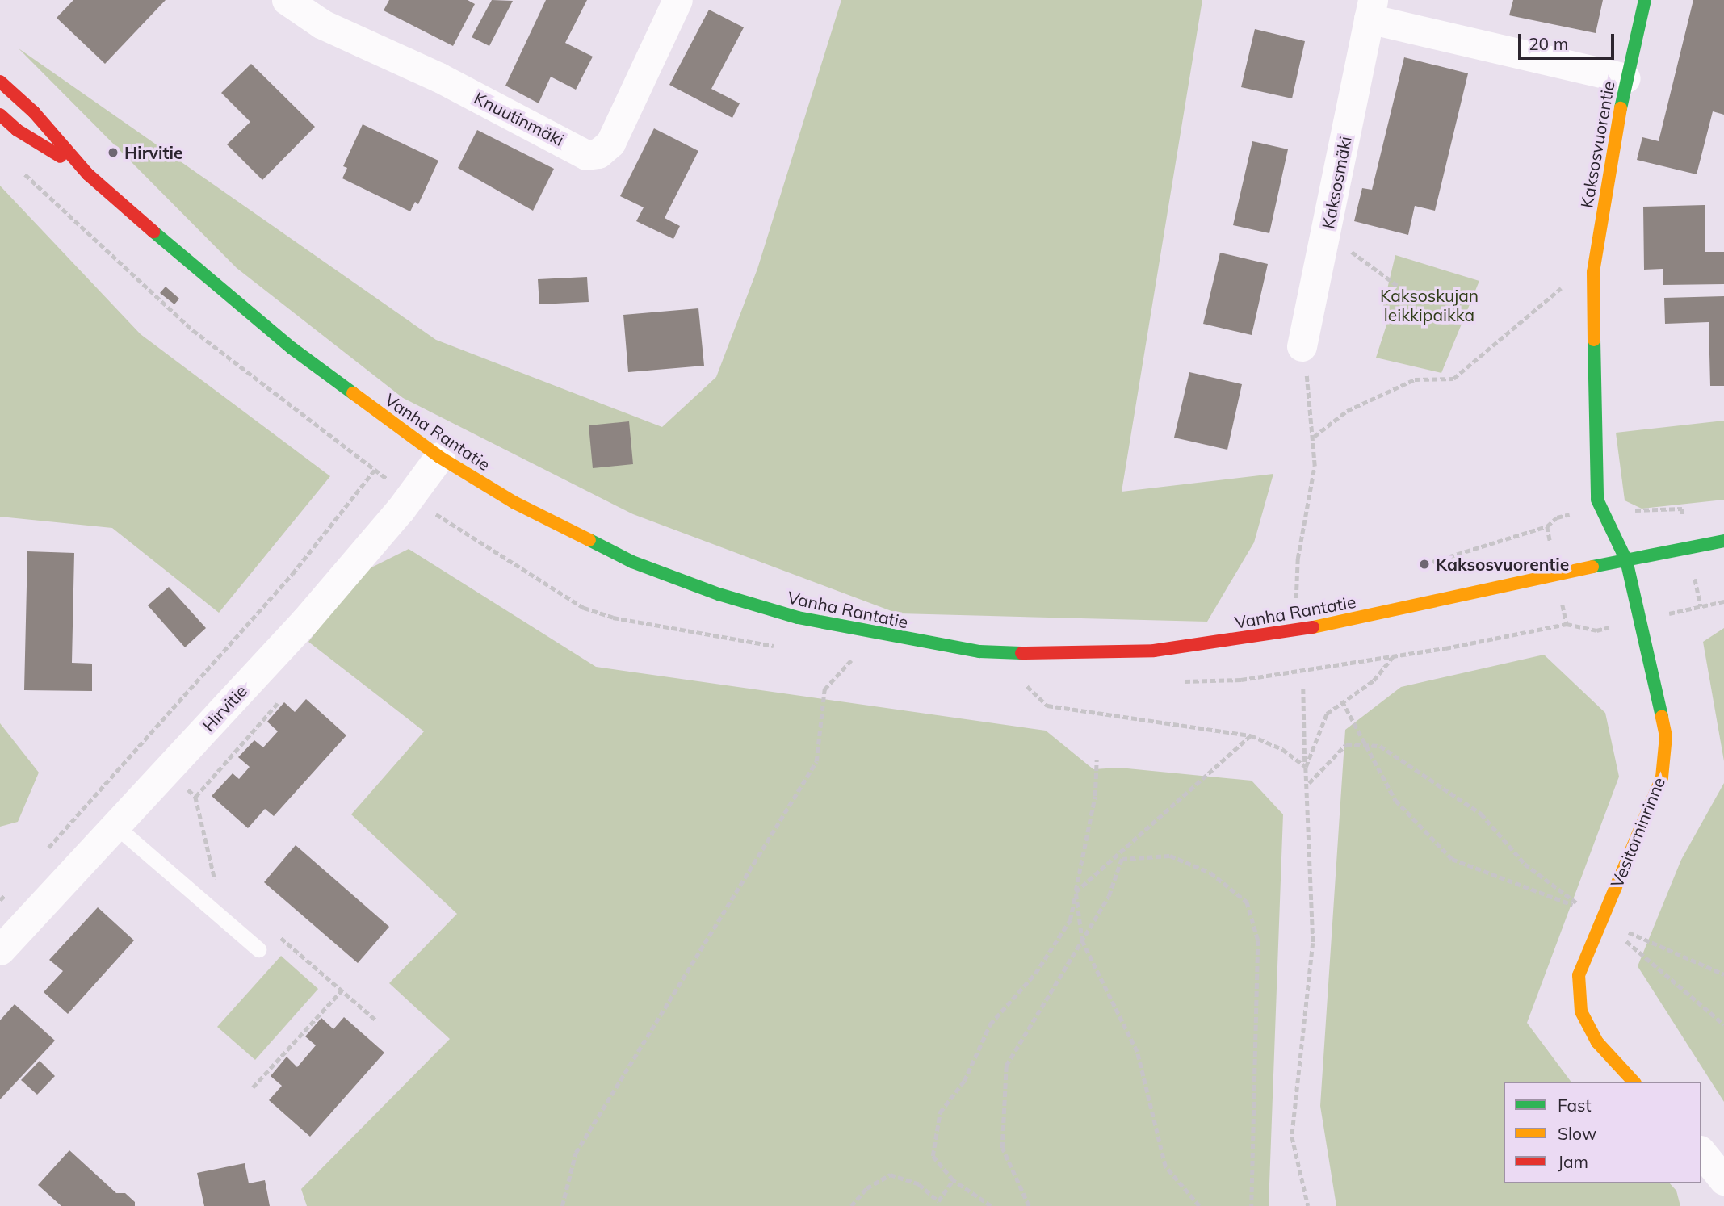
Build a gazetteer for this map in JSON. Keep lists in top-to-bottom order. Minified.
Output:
{"streets":{"main road":["Kaksosvuorentie","Vanha Rantatie","Vesitorninrinne"],"street":["Knuutinmäki","Kaksosmäki","Hirvitie"]},"crossings":[["Kaksosvuorentie","Kaksosmäki"],["Kaksosvuorentie","Vanha Rantatie"],["Kaksosvuorentie","Vesitorninrinne"],["Vanha Rantatie","Hirvitie"],["Vanha Rantatie","Vesitorninrinne"]],"parks":["Kaksoskujan leikkipaikka"],"places":["Hirvitie","Kaksosvuorentie"],"legend":["Fast","Slow","Jam"],"scale_bar":"20 m"}
